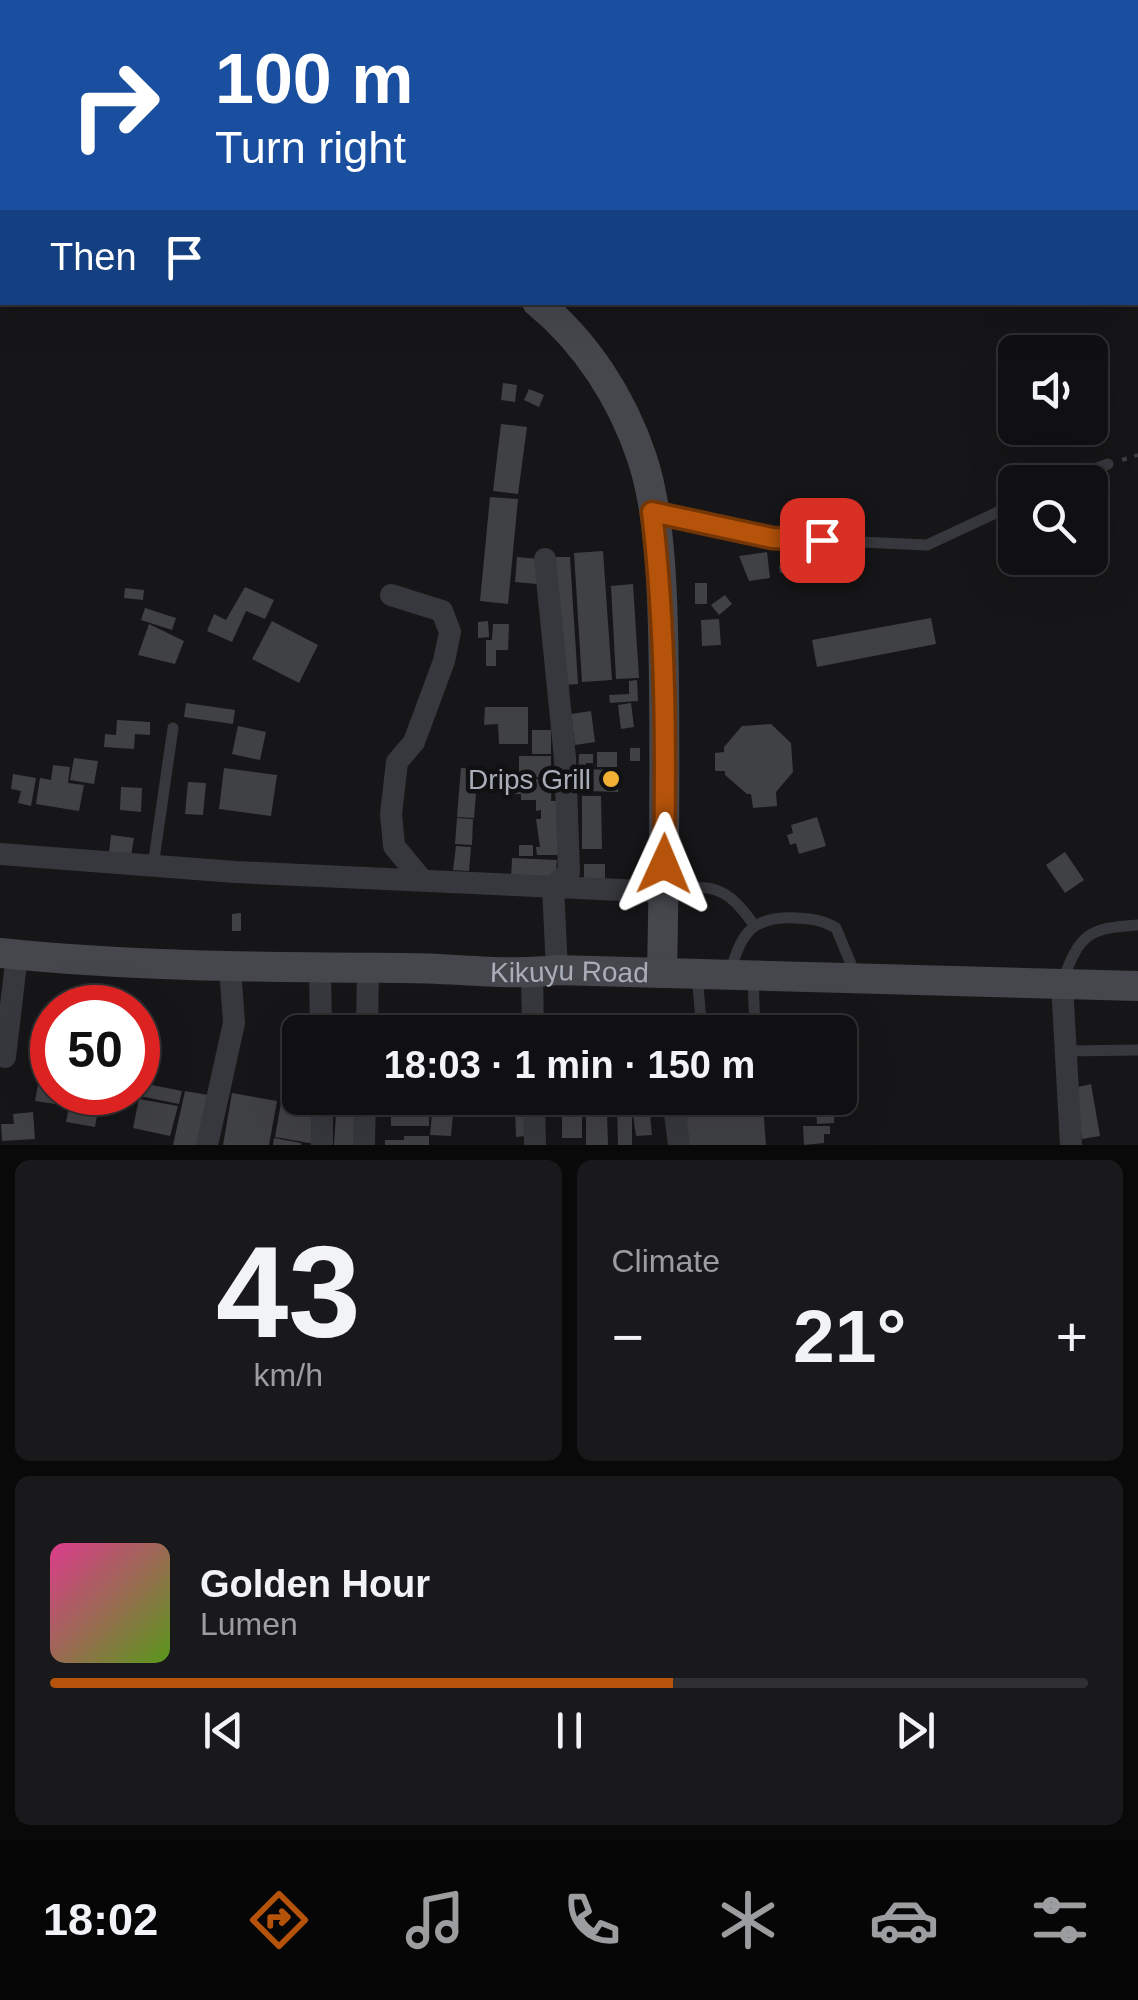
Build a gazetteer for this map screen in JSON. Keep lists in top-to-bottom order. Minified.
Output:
{"streets":{"main road":["Kikuyu Road"]},"places":["Drips Grill"],"page":{"turn":["100 m","Turn right"],"then":"Then","limit":"50","trip":"18:03 · 1 min · 150 m","tile":[["43","km/h"],"Climate"],"heat":["−","21°","+"],"song":["Golden Hour","Lumen"],"tabs":"18:02"}}
